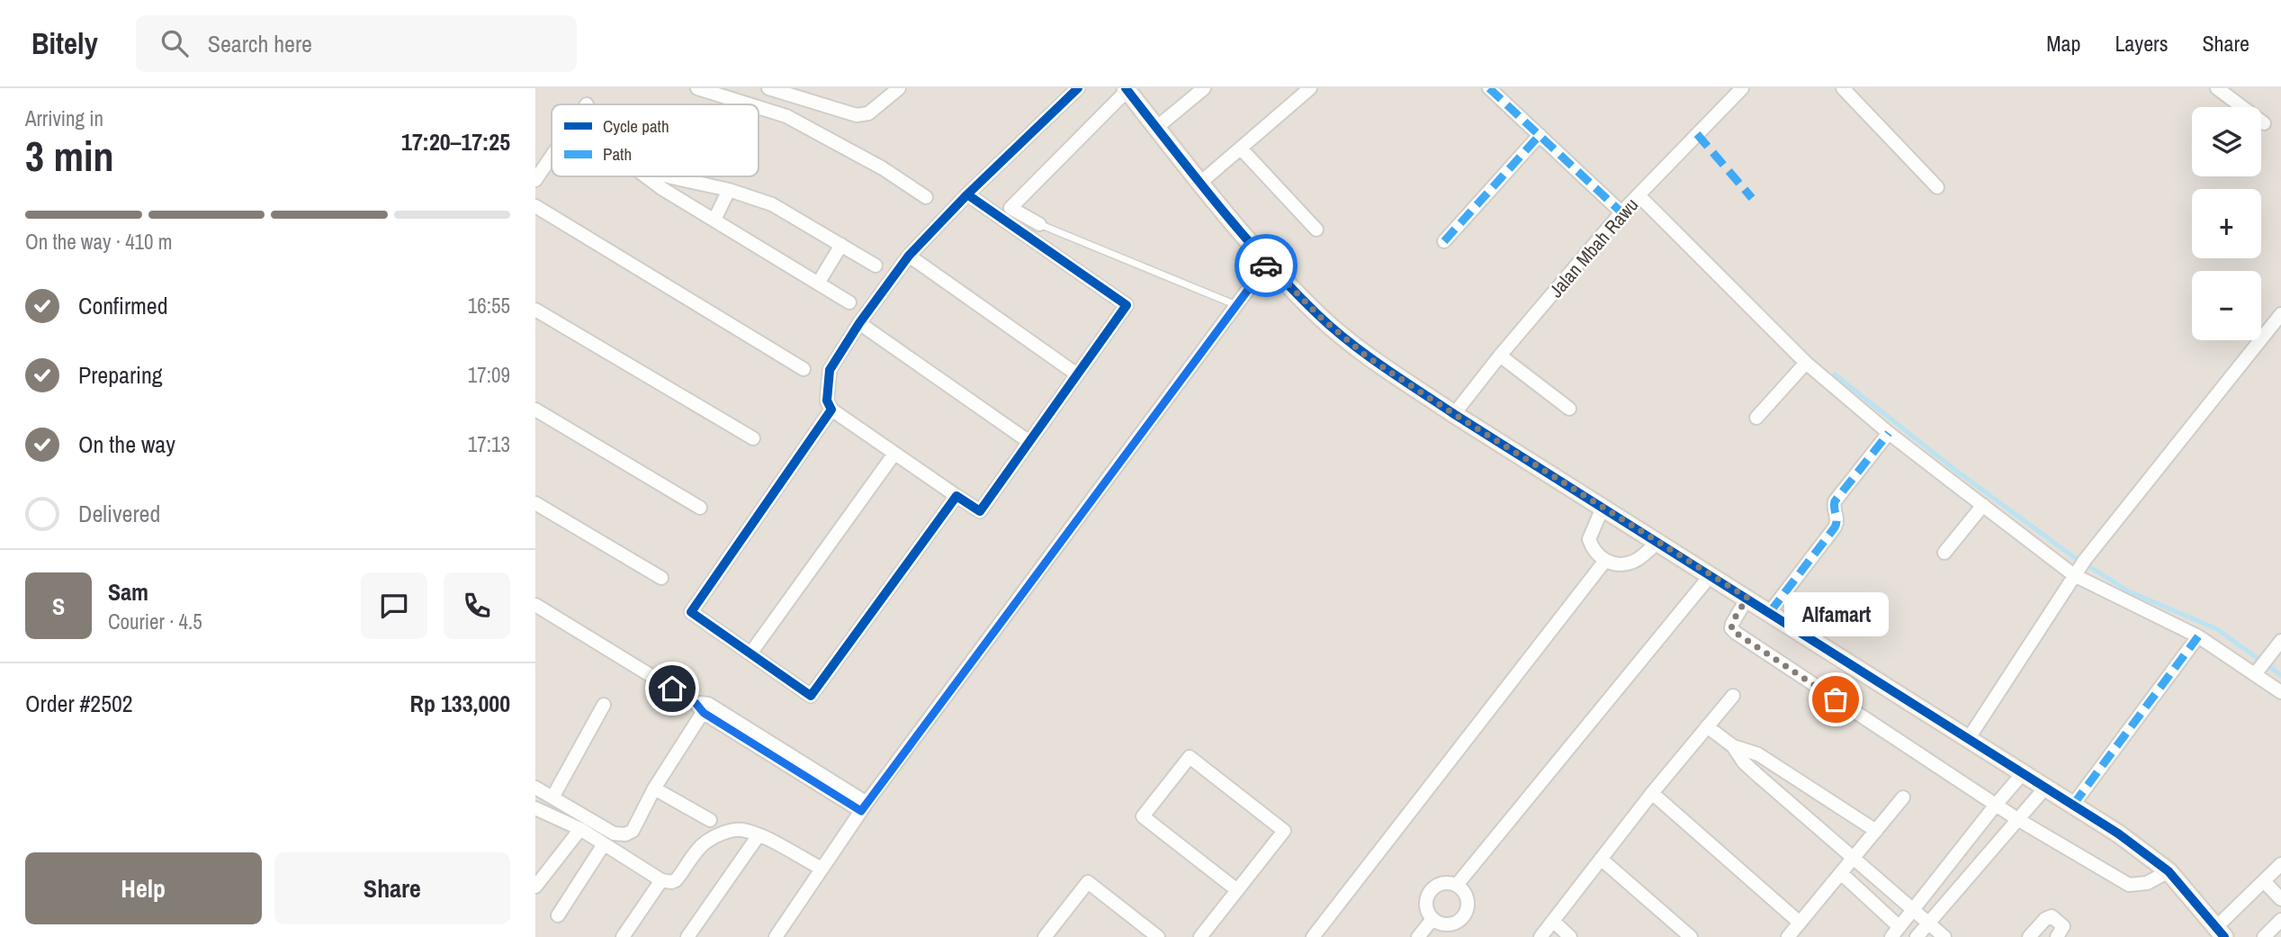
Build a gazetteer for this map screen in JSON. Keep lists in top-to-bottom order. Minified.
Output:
{"streets":{"street":["Jalan Mbah Rawu"]},"places":["Alfamart"],"legend":["Cycle path","Path"],"page":{"header":"Bitely","search":"Search here","nav":["Map","Layers","Share"],"heading":["3 min","Arriving in","17:20–17:25"],"panel":["Sam","Courier · 4.5","Order #2502","Rp 133,000"],"map_buttons":["+","−"],"bar":"On the way · 410 m","list":[["Confirmed","16:55"],["Preparing","17:09"],["On the way","17:13"],"Delivered"],"round":"S","bubble":"Alfamart","buttons":["Help","Share"]}}
